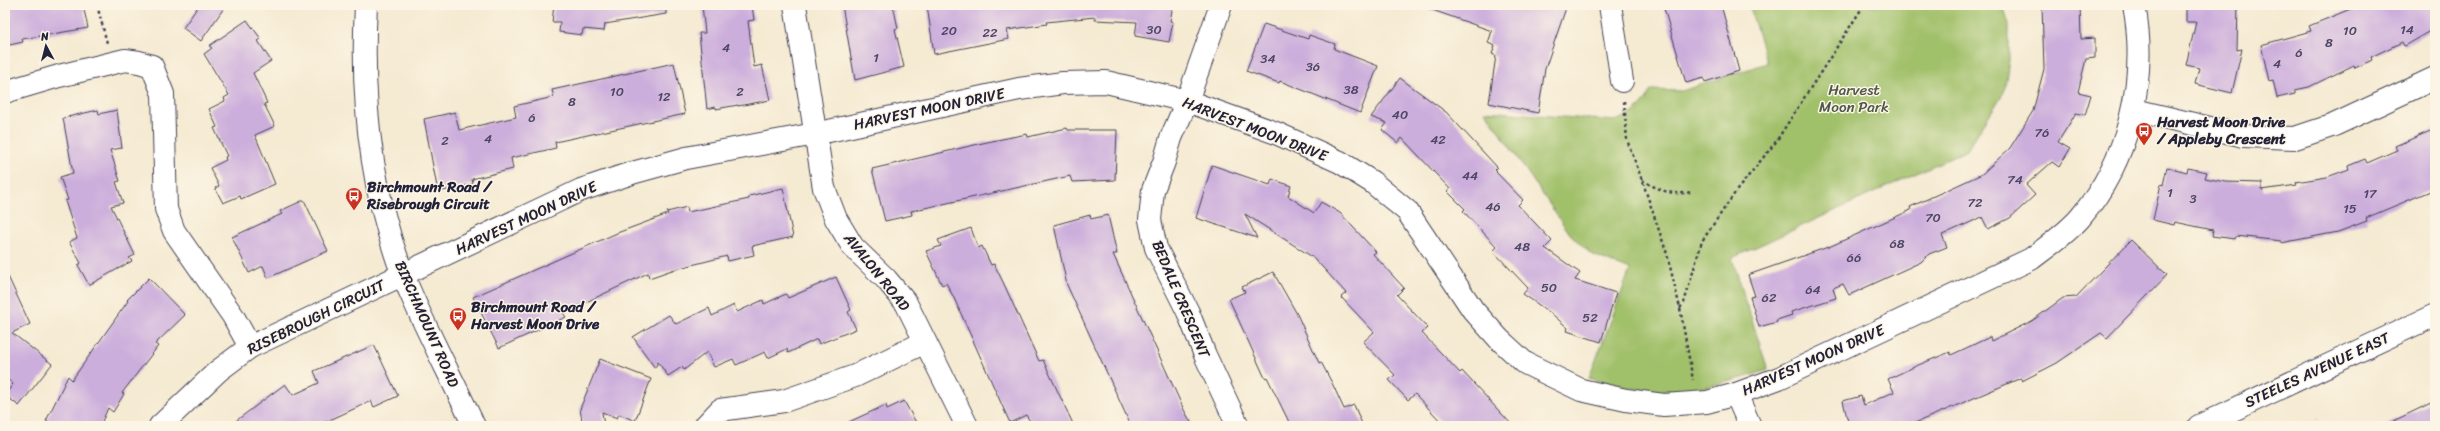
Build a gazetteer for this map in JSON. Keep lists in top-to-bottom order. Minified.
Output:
{"streets":{"street":["HARVEST MOON DRIVE","AVALON ROAD","BEDALE CRESCENT","RISEBROUGH CIRCUIT","BIRCHMOUNT ROAD","STEELES AVENUE EAST"]},"crossings":[["HARVEST MOON DRIVE","AVALON ROAD"],["HARVEST MOON DRIVE","BEDALE CRESCENT"],["HARVEST MOON DRIVE","RISEBROUGH CIRCUIT"],["HARVEST MOON DRIVE","BIRCHMOUNT ROAD"],["RISEBROUGH CIRCUIT","BIRCHMOUNT ROAD"]],"parks":["Harvest Moon Park"],"places":{"bus stop":["Harvest Moon Drive / Appleby Crescent","Birchmount Road / Risebrough Circuit","Birchmount Road / Harvest Moon Drive"]},"house_numbers":["30","14","20","10","22","8","4","6","1","34","4","36","38","10","2","12","8","40","6","76","4","42","2","44","74","1","17","3","72","46","15","70","68","48","66","50","64","62","52"],"north":"top"}
